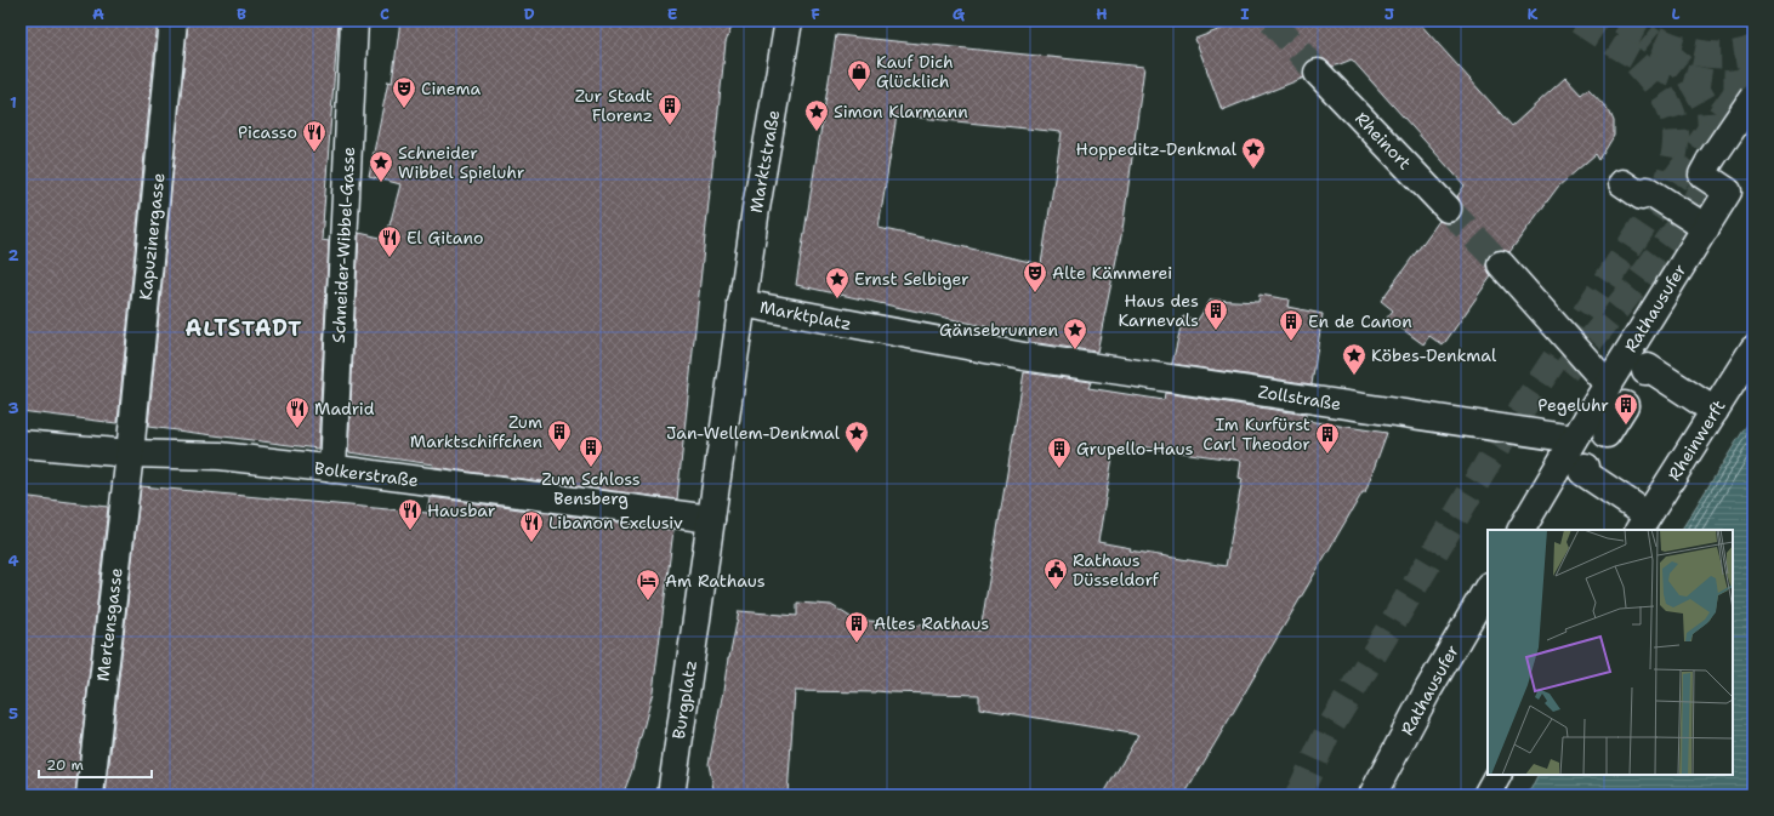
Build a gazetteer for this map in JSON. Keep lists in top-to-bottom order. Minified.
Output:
{"streets":{"street":["Rheinort","Marktstraße","Kapuzinergasse","Schneider-Wibbel-Gasse","Rathausufer","Marktplatz","Zollstraße","Rheinwerft","Bolkerstraße","Mertensgasse","Burgplatz"]},"crossings":[["Marktstraße","Marktplatz"],["Kapuzinergasse","Bolkerstraße"],["Kapuzinergasse","Mertensgasse"],["Schneider-Wibbel-Gasse","Bolkerstraße"],["Rathausufer","Zollstraße"],["Marktplatz","Zollstraße"],["Marktplatz","Bolkerstraße"],["Marktplatz","Burgplatz"],["Bolkerstraße","Mertensgasse"]],"districts":["ALTSTADT"],"places":{"shop":["Kauf Dich Glücklich"],"theatre":["Cinema","Alte Kämmerei"],"building":["Zur Stadt Florenz","Haus des Karnevals","En de Canon","Pegeluhr","Zum Marktschiffchen","Im Kurfürst Carl Theodor","Zum Schloss Bensberg","Grupello-Haus","Altes Rathaus"],"place":["Simon Klarmann","Hoppeditz-Denkmal","Schneider Wibbel Spieluhr","Ernst Selbiger","Gänsebrunnen","Köbes-Denkmal","Jan-Wellem-Denkmal"],"restaurant":["Picasso","El Gitano","Madrid","Hausbar","Libanon Exclusiv"],"public building":["Rathaus Düsseldorf"],"hotel":["Am Rathaus"]},"scale_bar":"20 m","grid":{"columns":["A","B","C","D","E","F","G","H","I","J","K","L"],"rows":["1","2","3","4","5"]}}
